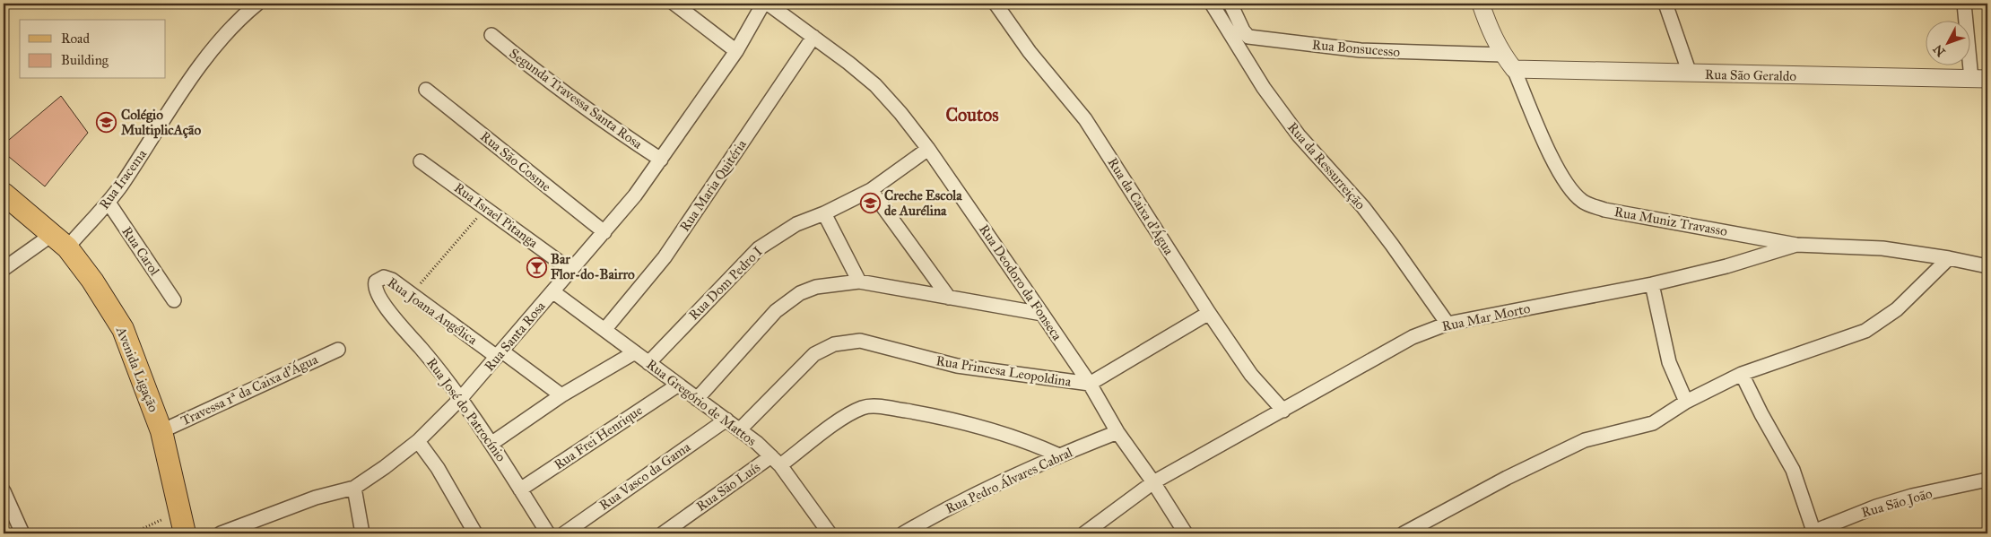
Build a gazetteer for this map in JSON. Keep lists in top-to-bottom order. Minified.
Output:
{"streets":{"main road":["Avenida Ligação"],"street":["Rua Bonsucesso","Rua São Geraldo","Segunda Travessa Santa Rosa","Rua São Cosme","Rua da Ressurreição","Rua Iracema","Rua Maria Quitéria","Rua da Caixa d'Água","Rua Israel Pitanga","Rua Muniz Travasso","Rua Carol","Rua Deodoro da Fonseca","Rua Dom Pedro I","Rua Joana Angélica","Rua Mar Morto","Rua Santa Rosa","Rua Princesa Leopoldina","Travessa 1ª da Caixa d'Água","Rua Gregório de Mattos","Rua José do Patrocínio","Rua Frei Henrique","Rua Vasco da Gama","Rua Pedro Álvares Cabral","Rua São Luís","Rua São João"]},"crossings":[["Rua Bonsucesso","Rua Muniz Travasso"],["Rua São Geraldo","Rua Muniz Travasso"],["Segunda Travessa Santa Rosa","Rua Santa Rosa"],["Rua São Cosme","Rua Santa Rosa"],["Rua da Ressurreição","Rua Mar Morto"],["Rua Iracema","Rua Carol"],["Rua Iracema","Avenida Ligação"],["Rua Maria Quitéria","Rua Deodoro da Fonseca"],["Rua Maria Quitéria","Rua Gregório de Mattos"],["Rua da Caixa d'Água","Rua Mar Morto"],["Rua Israel Pitanga","Rua Santa Rosa"],["Rua Muniz Travasso","Rua Mar Morto"],["Rua Deodoro da Fonseca","Rua Dom Pedro I"],["Rua Deodoro da Fonseca","Rua Mar Morto"],["Rua Deodoro da Fonseca","Rua Princesa Leopoldina"],["Rua Deodoro da Fonseca","Rua Pedro Álvares Cabral"],["Rua Dom Pedro I","Rua Gregório de Mattos"],["Rua Joana Angélica","Rua Santa Rosa"],["Rua Joana Angélica","Rua José do Patrocínio"],["Rua Santa Rosa","Rua Gregório de Mattos"],["Rua Santa Rosa","Rua José do Patrocínio"],["Avenida Ligação","Travessa 1ª da Caixa d'Água"],["Rua Princesa Leopoldina","Rua Gregório de Mattos"],["Rua Gregório de Mattos","Rua Frei Henrique"],["Rua Gregório de Mattos","Rua Vasco da Gama"],["Rua Gregório de Mattos","Rua São Luís"],["Rua José do Patrocínio","Rua Frei Henrique"],["Rua Pedro Álvares Cabral","Rua São Luís"]],"districts":["Coutos"],"places":{"school or university":["Colégio MultiplicAção","Creche Escola de Aurélina"],"bar":["Bar Flor-do-Bairro"]},"legend":["Road","Building"],"north":"bottom left"}
